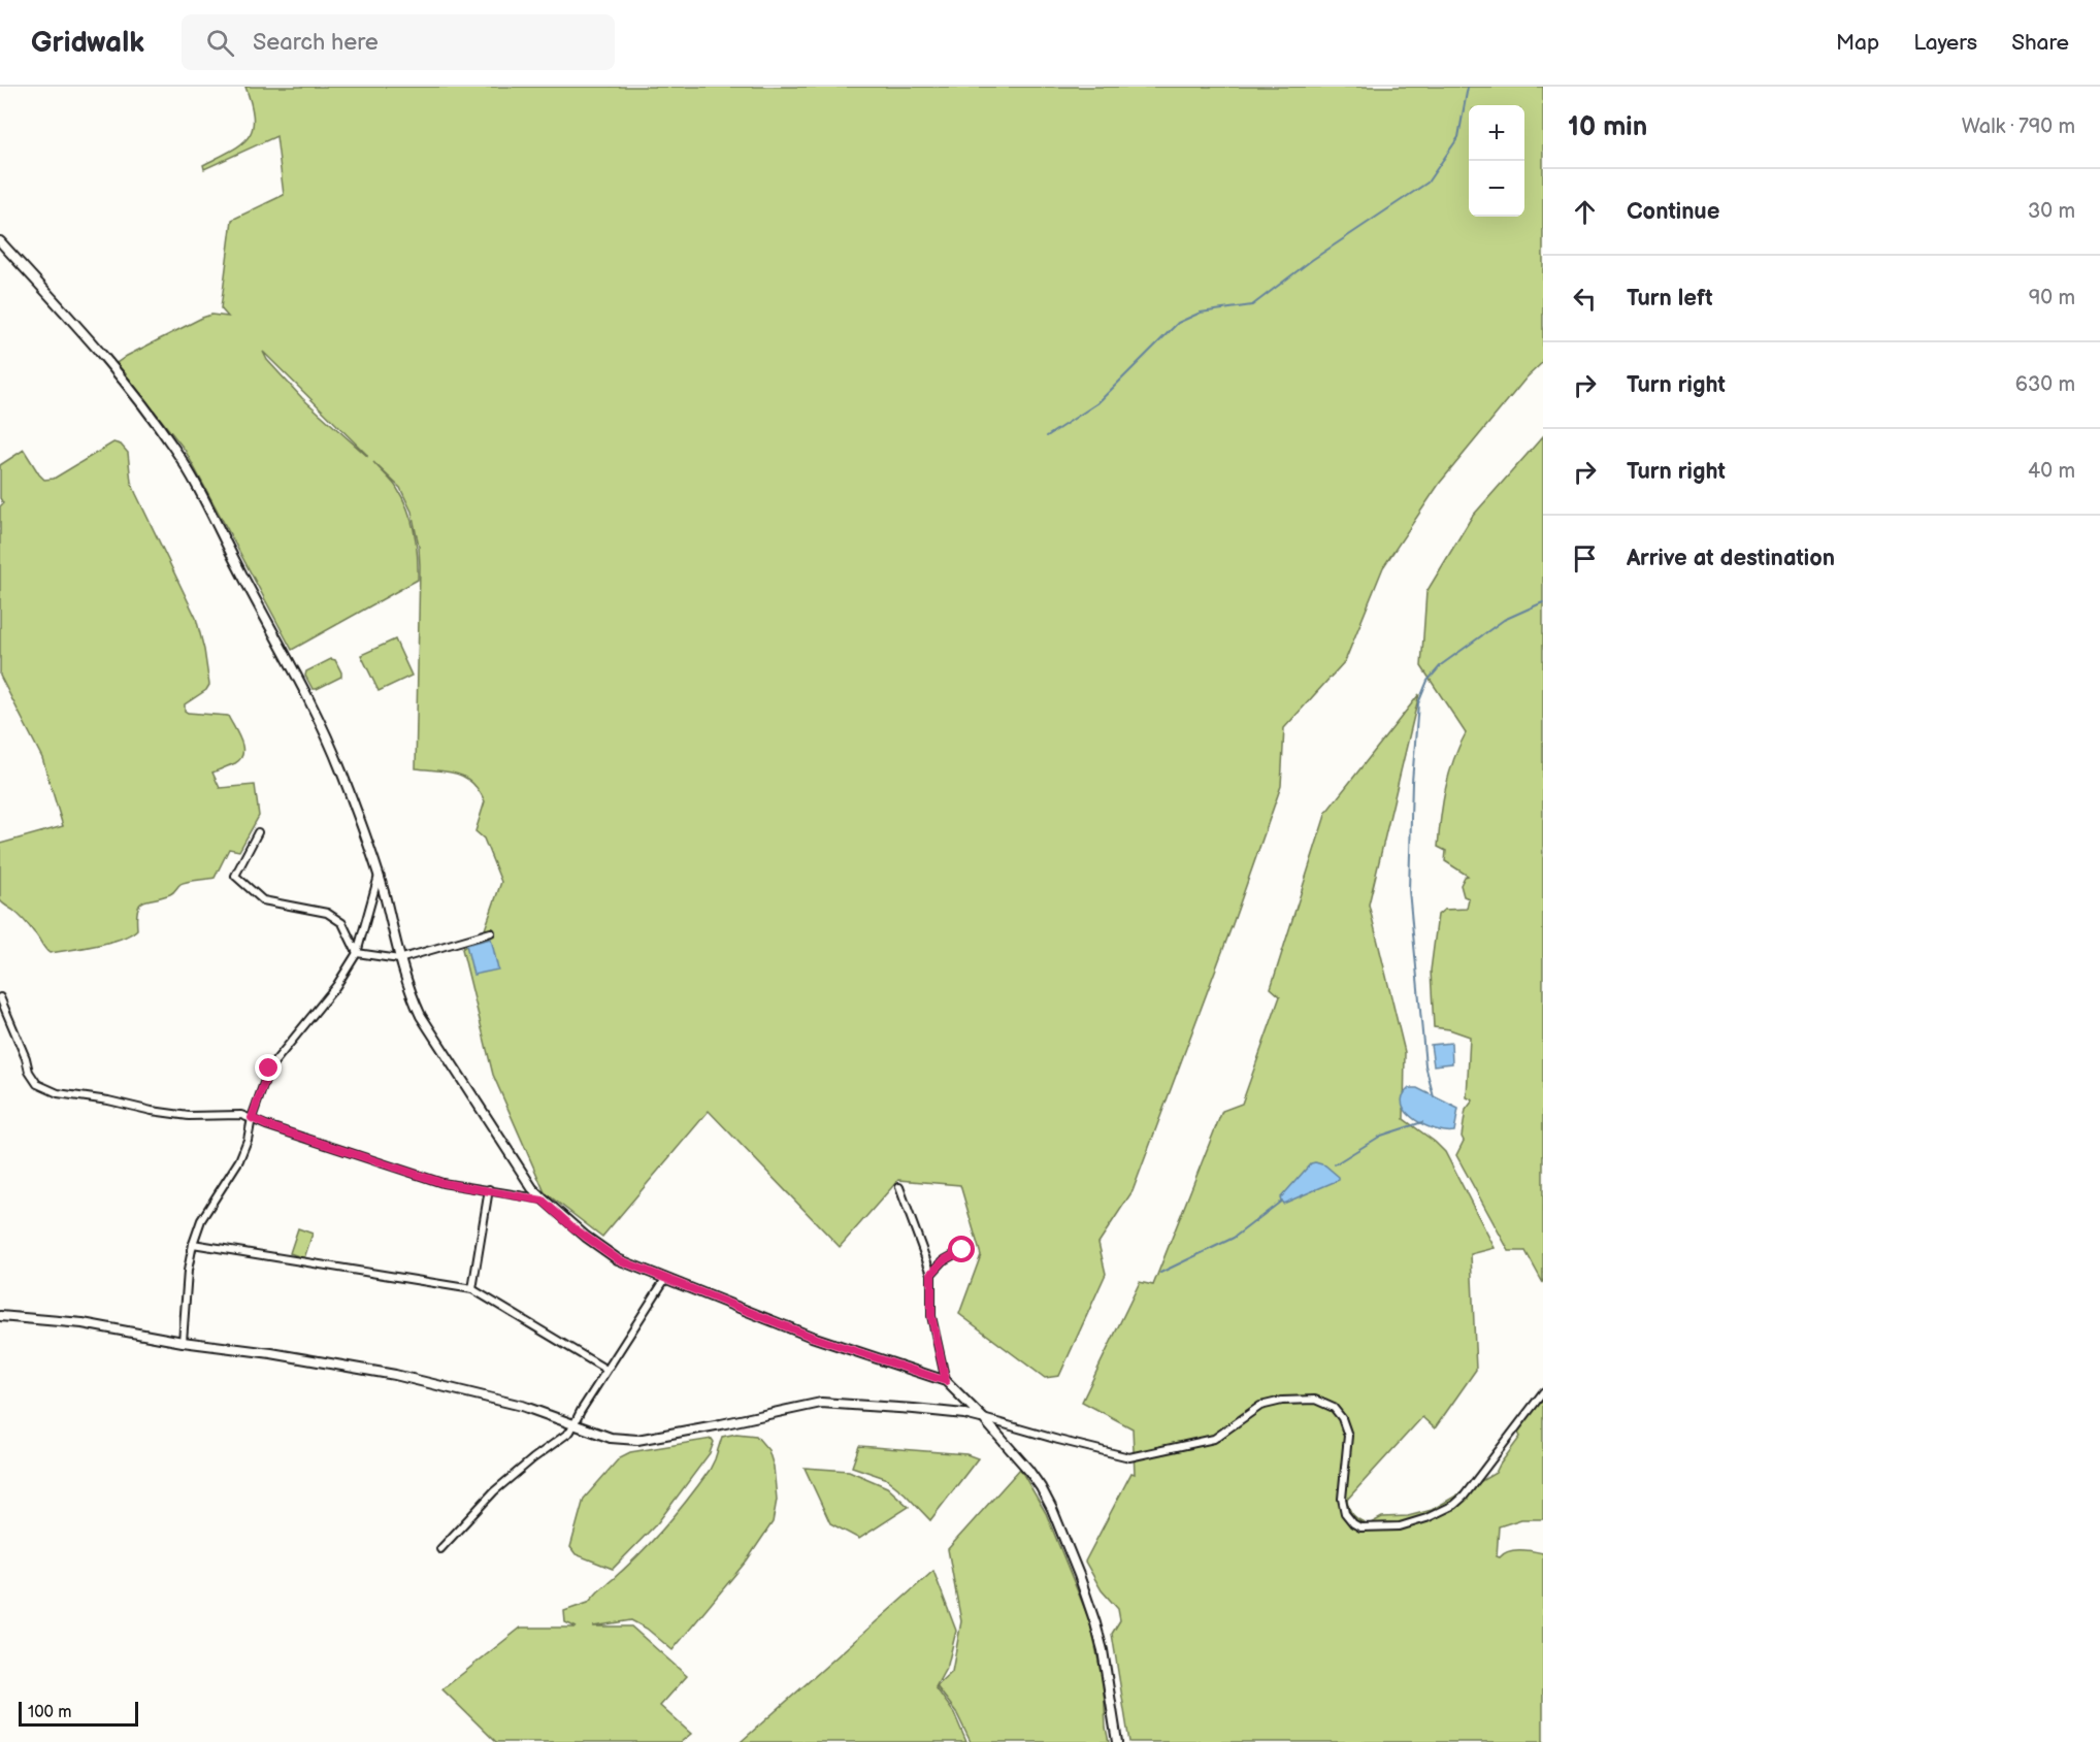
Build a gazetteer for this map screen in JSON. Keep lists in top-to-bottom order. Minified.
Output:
{"scale_bar":"100 m","page":{"header":"Gridwalk","search":"Search here","nav":["Map","Layers","Share"],"heading":["10 min","Walk · 790 m"],"map_buttons":["+","−"],"list":[["Continue","30 m"],["Turn left","90 m"],["Turn right","630 m"],["Turn right","40 m"],"Arrive at destination"],"scale":"100 m"}}
